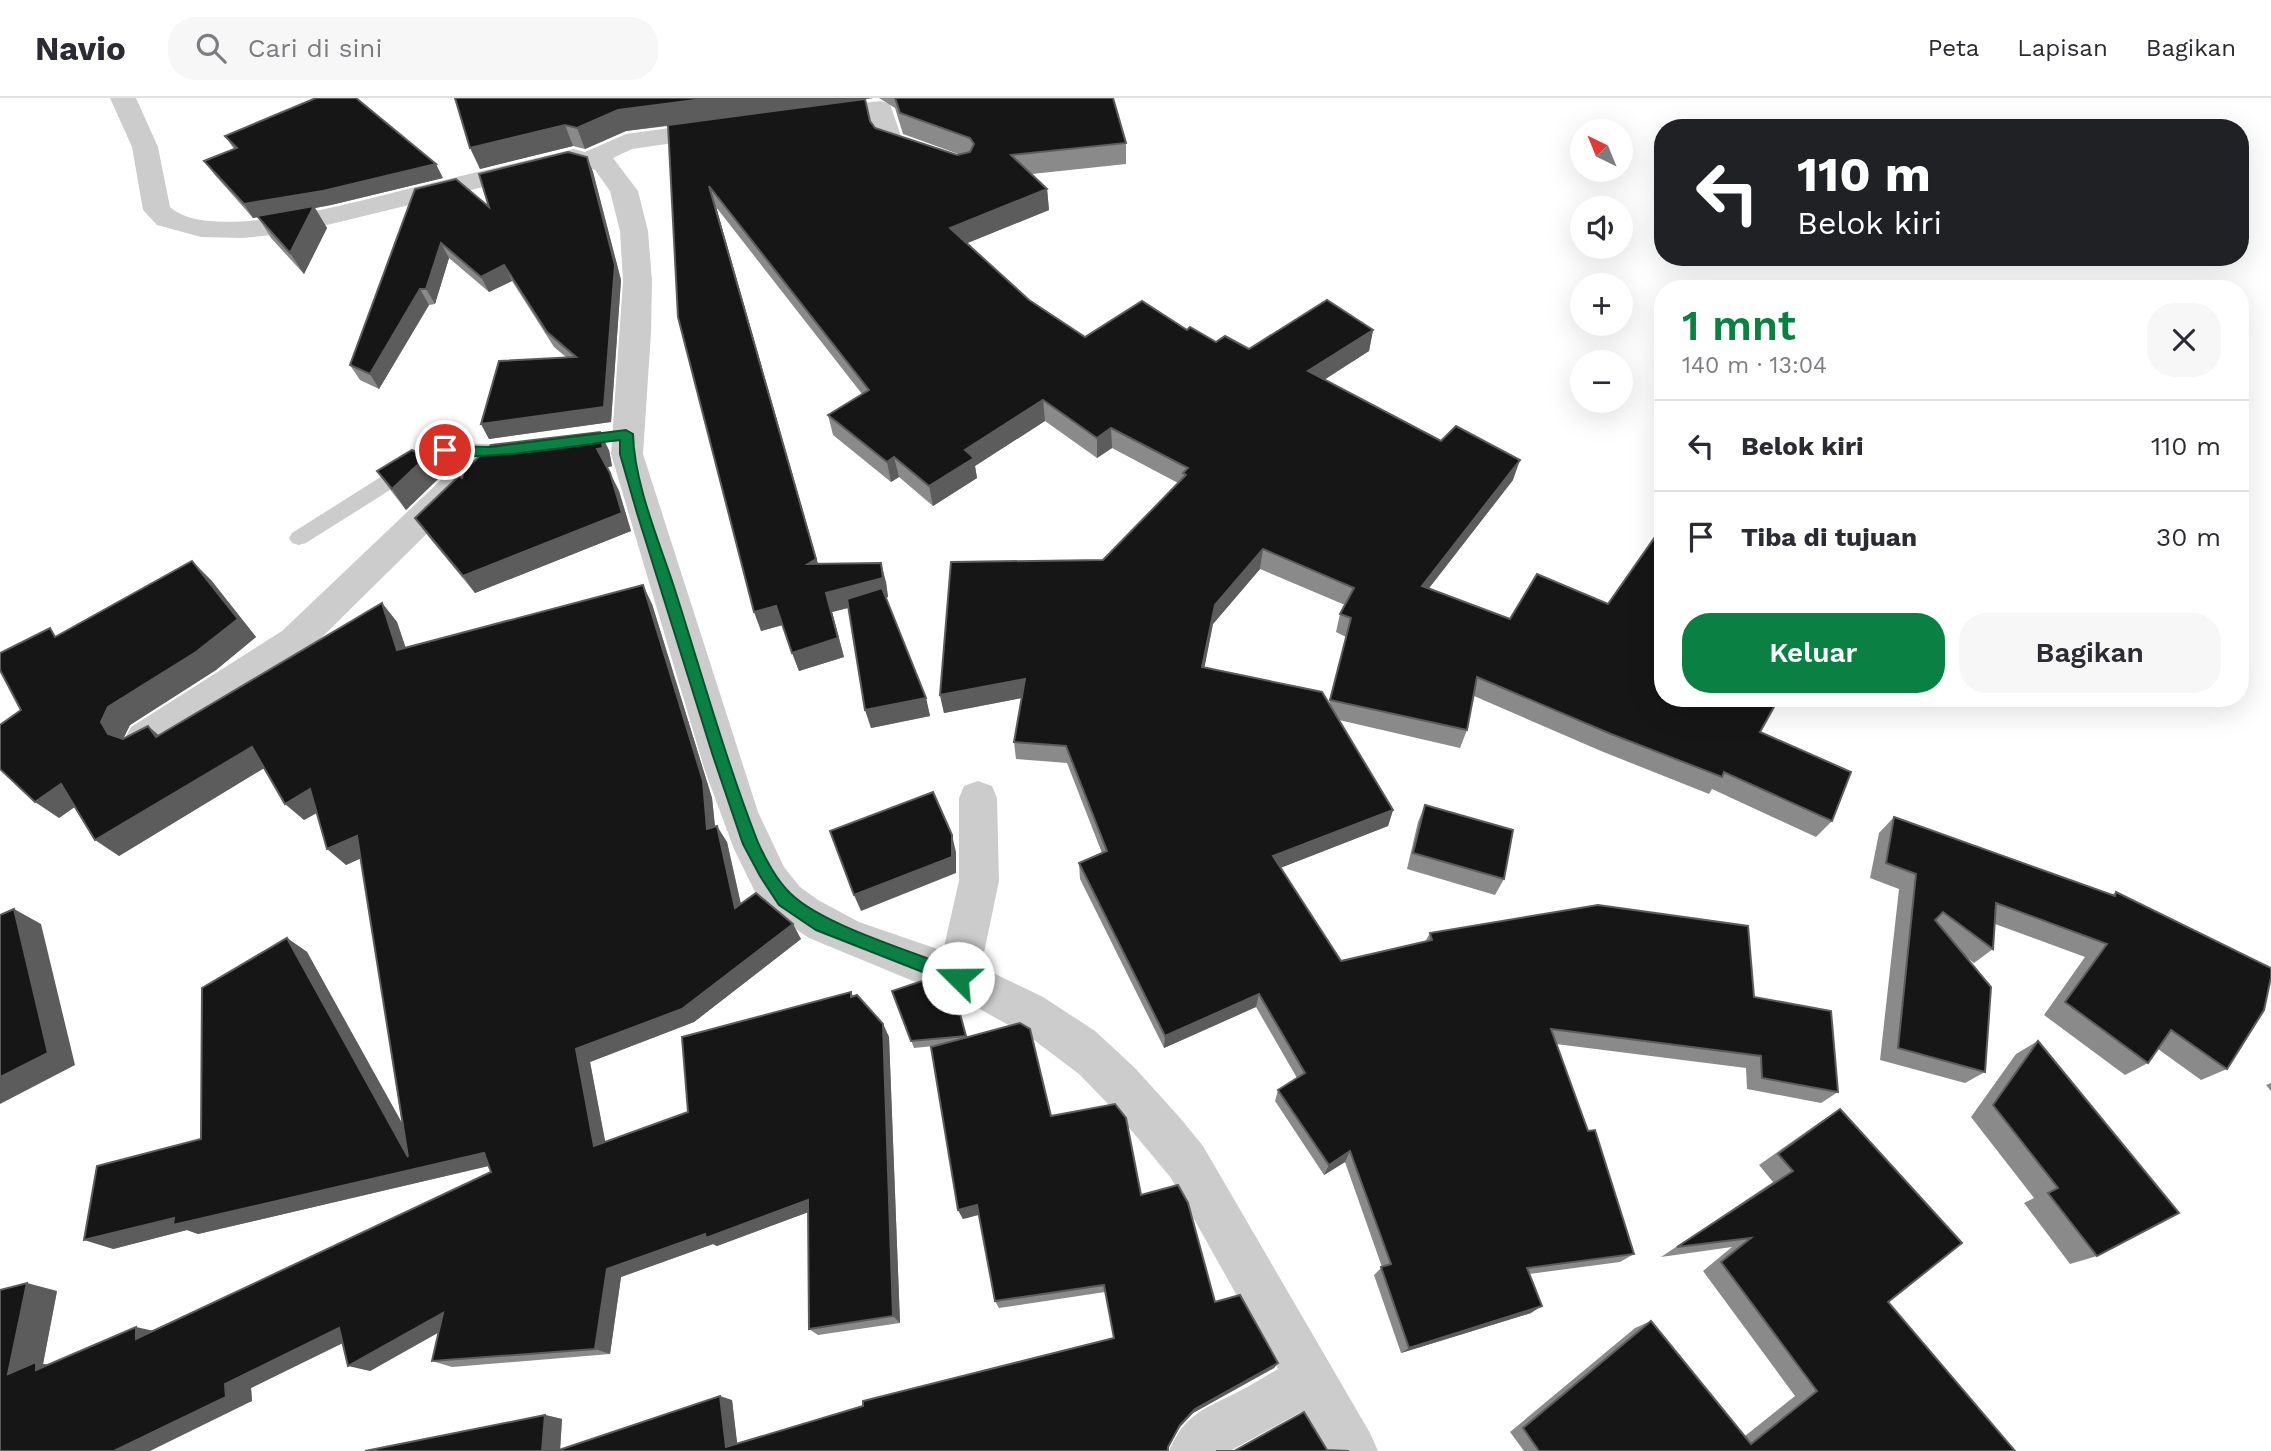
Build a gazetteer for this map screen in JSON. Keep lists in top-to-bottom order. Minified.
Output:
{"north":"top left","page":{"header":"Navio","search":"Cari di sini","nav":["Peta","Lapisan","Bagikan"],"map_buttons":["+","−"],"turn":["110 m","Belok kiri"],"heading":["1 mnt","140 m · 13:04"],"list":[{"name":"Belok kiri","value":"110 m"},{"name":"Tiba di tujuan","value":"30 m"}],"buttons":["Keluar","Bagikan"]}}
